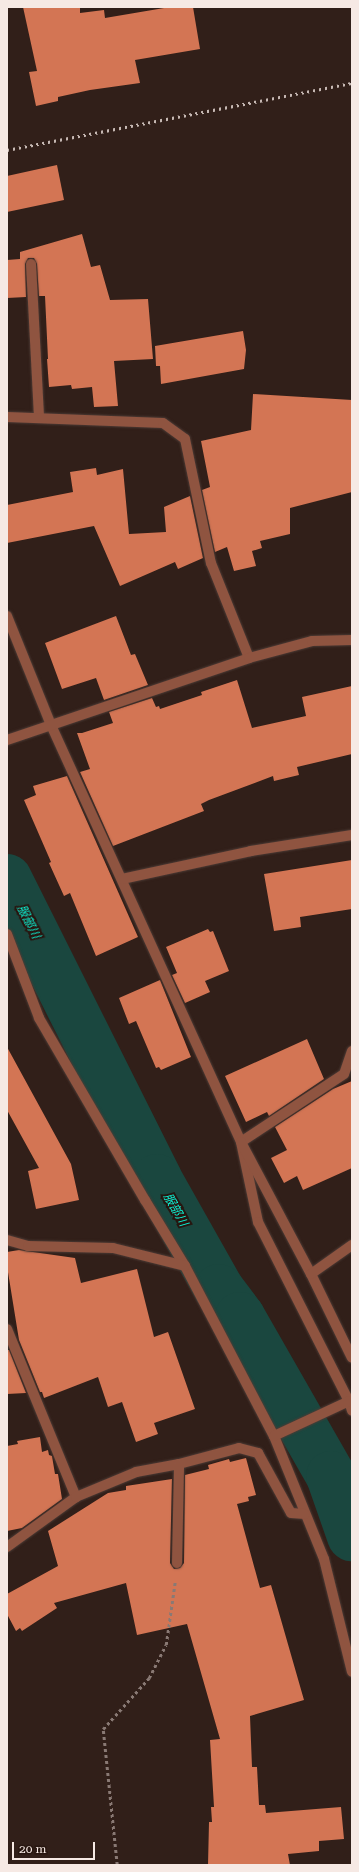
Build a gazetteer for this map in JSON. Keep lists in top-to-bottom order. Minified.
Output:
{"water":["服部川"],"scale_bar":"20 m"}
